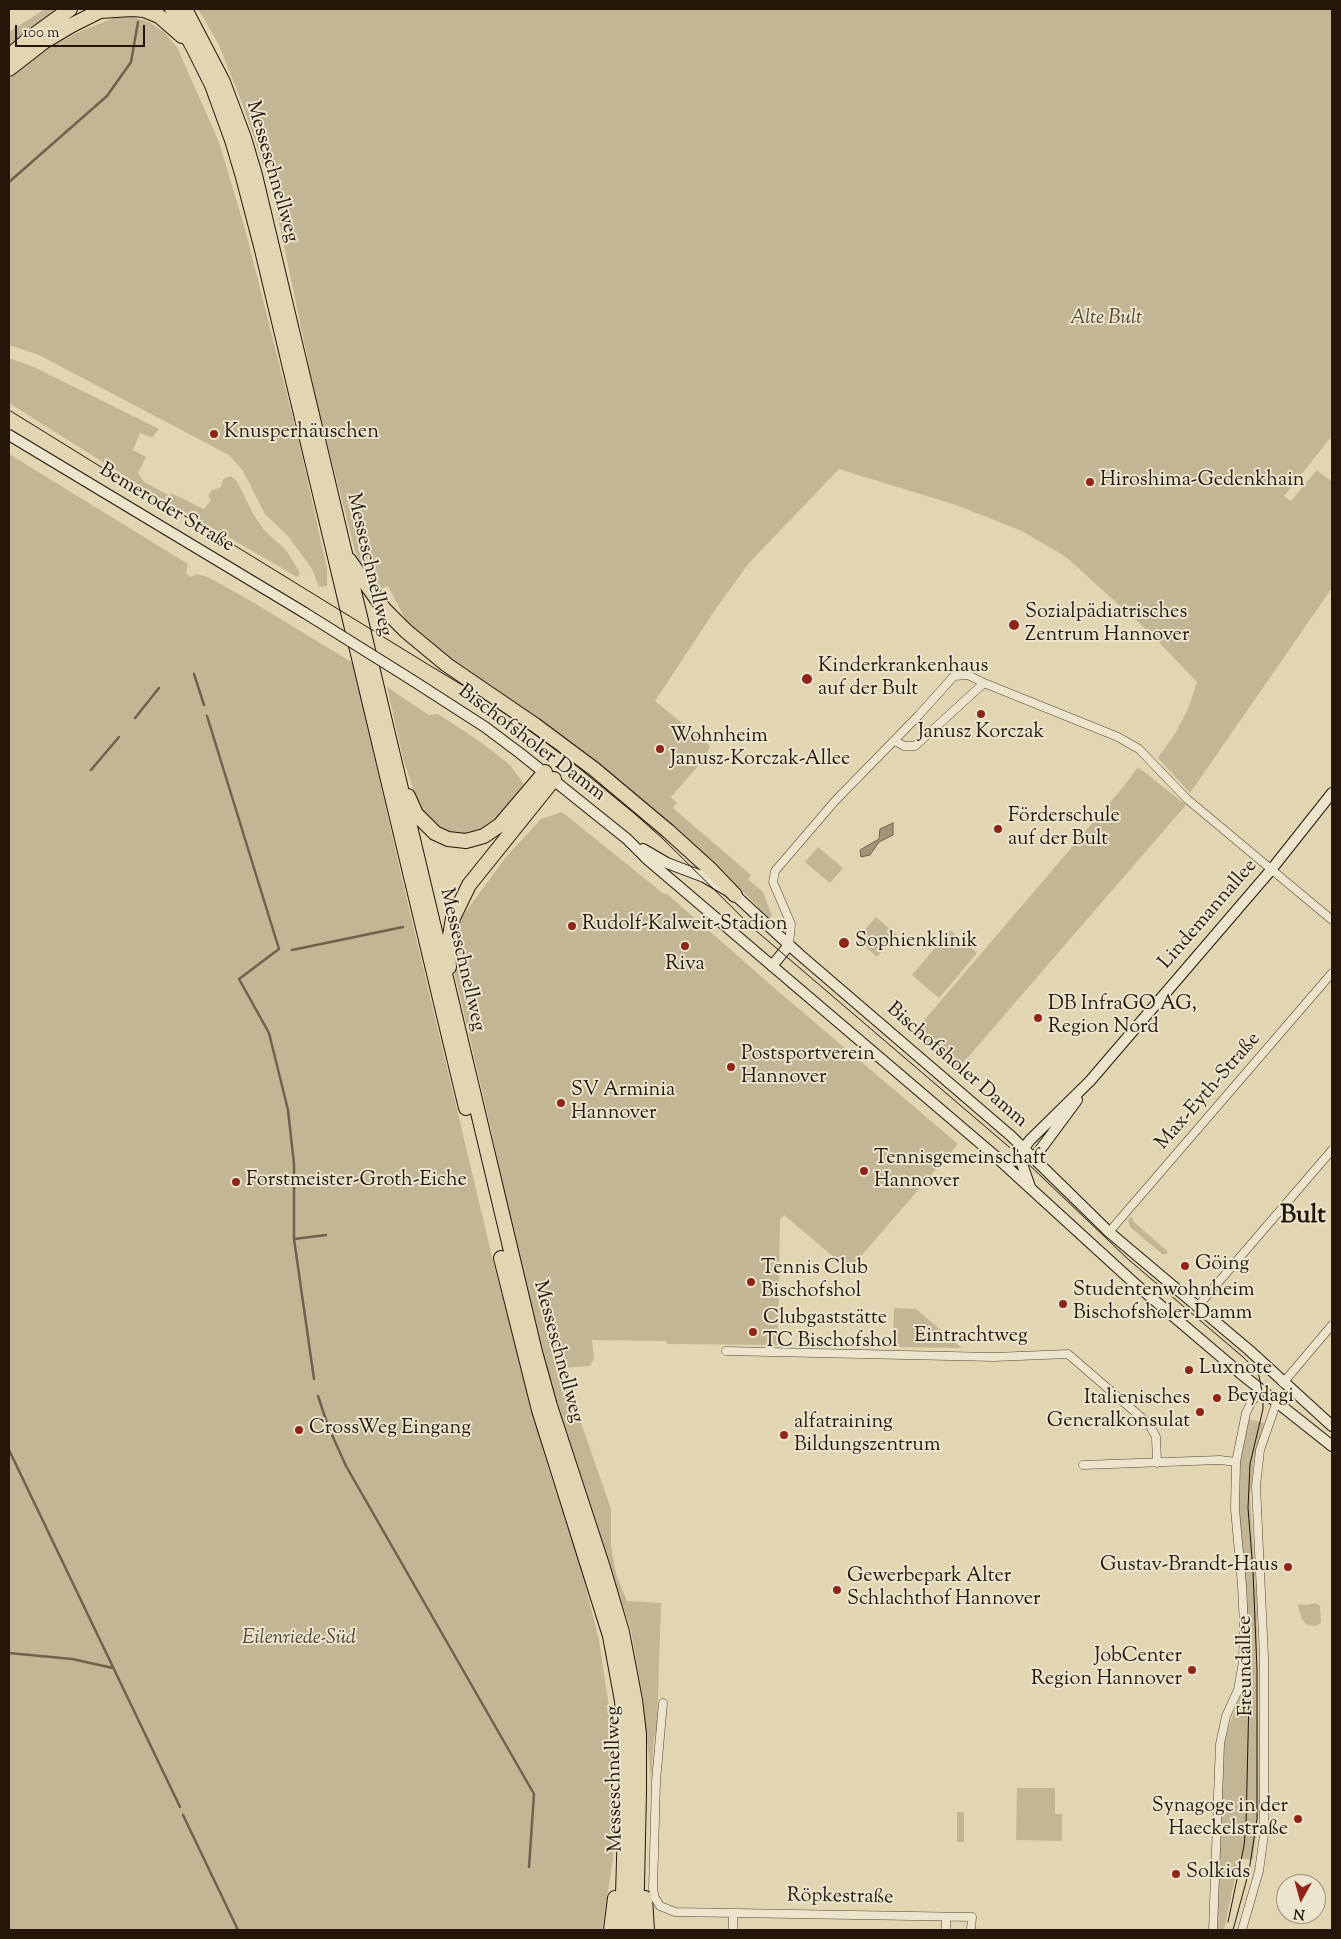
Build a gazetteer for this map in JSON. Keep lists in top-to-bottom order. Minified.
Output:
{"streets":{"highway":["Messeschnellweg"],"main road":["Bemeroder Straße","Bischofsholer Damm","Lindemannallee"],"street":["Max-Eyth-Straße","Eintrachtweg","Freundallee","Röpkestraße"]},"crossings":[["Bemeroder Straße","Bischofsholer Damm"],["Bischofsholer Damm","Lindemannallee"],["Bischofsholer Damm","Max-Eyth-Straße"],["Bischofsholer Damm","Freundallee"]],"districts":["Bult"],"parks":["Alte Bult","Eilenriede-Süd"],"places":["Knusperhäuschen","Hiroshima-Gedenkhain","Sozialpädiatrisches Zentrum Hannover","Kinderkrankenhaus auf der Bult","Janusz Korczak","Wohnheim Janusz-Korczak-Allee","Förderschule auf der Bult","Rudolf-Kalweit-Stadion","Sophienklinik","Riva","DB InfraGO AG, Region Nord","Postsportverein Hannover","SV Arminia Hannover","Tennisgemeinschaft Hannover","Forstmeister-Groth-Eiche","Göing","Tennis Club Bischofshol","Studentenwohnheim Bischofsholer Damm","Clubgaststätte TC Bischofshol","Luxnote","Beydagi","Italienisches Generalkonsulat","CrossWeg Eingang","alfatraining Bildungszentrum","Gustav-Brandt-Haus","Gewerbepark Alter Schlachthof Hannover","JobCenter Region Hannover","Synagoge in der Haeckelstraße","Solkids"],"scale_bar":"100 m","north":"bottom"}
